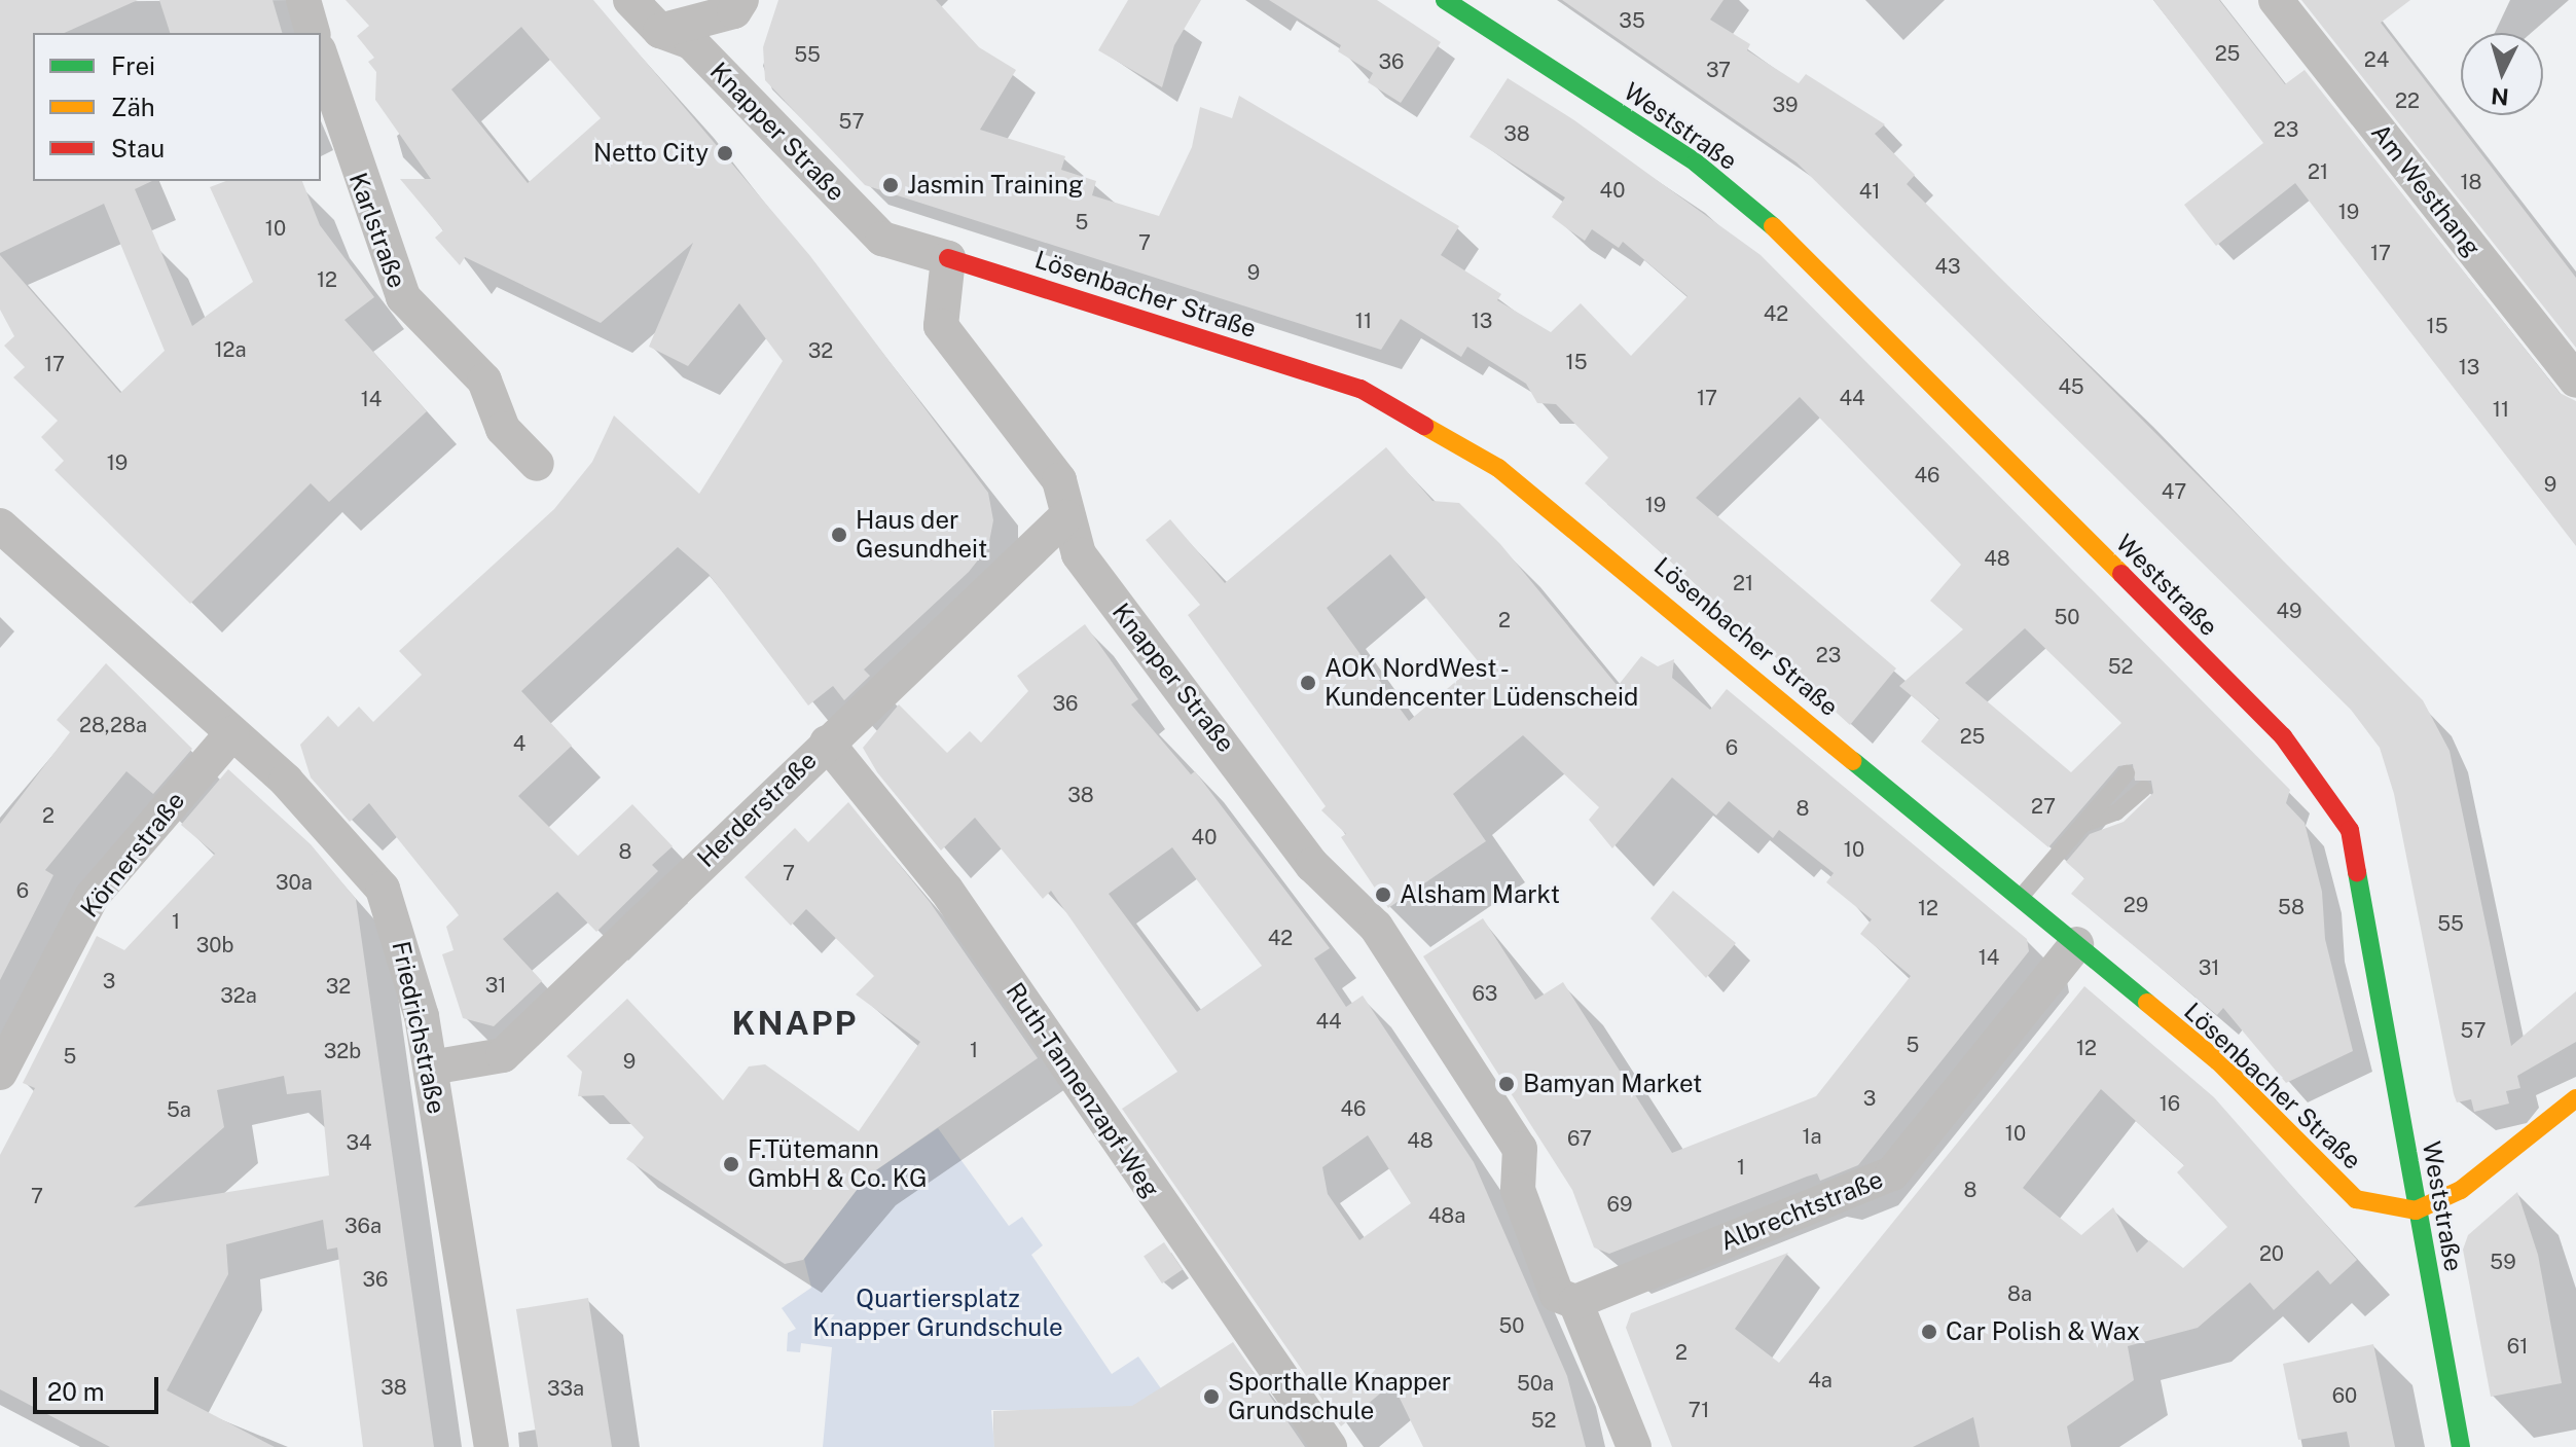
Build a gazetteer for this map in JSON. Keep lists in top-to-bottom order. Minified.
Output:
{"streets":{"street":["Weststraße","Knapper Straße","Am Westhang","Karlstraße","Lösenbacher Straße","Herderstraße","Körnerstraße","Friedrichstraße","Ruth-Tannenzapf-Weg","Albrechtstraße"]},"crossings":[["Weststraße","Lösenbacher Straße"],["Knapper Straße","Lösenbacher Straße"],["Knapper Straße","Herderstraße"],["Knapper Straße","Albrechtstraße"],["Lösenbacher Straße","Albrechtstraße"],["Herderstraße","Friedrichstraße"],["Herderstraße","Ruth-Tannenzapf-Weg"],["Körnerstraße","Friedrichstraße"]],"districts":["KNAPP"],"parks":["Quartiersplatz Knapper Grundschule"],"places":["Netto City","Jasmin Training","Haus der Gesundheit","AOK NordWest - Kundencenter Lüdenscheid","Alsham Markt","Bamyan Market","F.Tütemann GmbH & Co. KG","Car Polish & Wax","Sporthalle Knapper Grundschule"],"house_numbers":["35","25","55","24","36","37","22","39","57","23","38","21","18","40","41","19","5","10","7","17","43","9","12","42","11","13","15","12a","32","15","17","13","45","17","44","14","11","19","46","9","47","19","48","21","49","50","2","23","52","36","28,28a","25","4","6","38","27","8","2","40","10","8","7","30a","6","29","58","12","1","55","42","30b","14","31","3","31","32","63","32a","44","57","5","12","1","32b","5","9","3","16","46","5a","10","1a","67","48","34","1","8","7","69","48a","36a","20","59","36","8a","50","61","2","4a","50a","38","33a","60","71","52"],"legend":["Frei","Zäh","Stau"],"scale_bar":"20 m","north":"bottom"}
